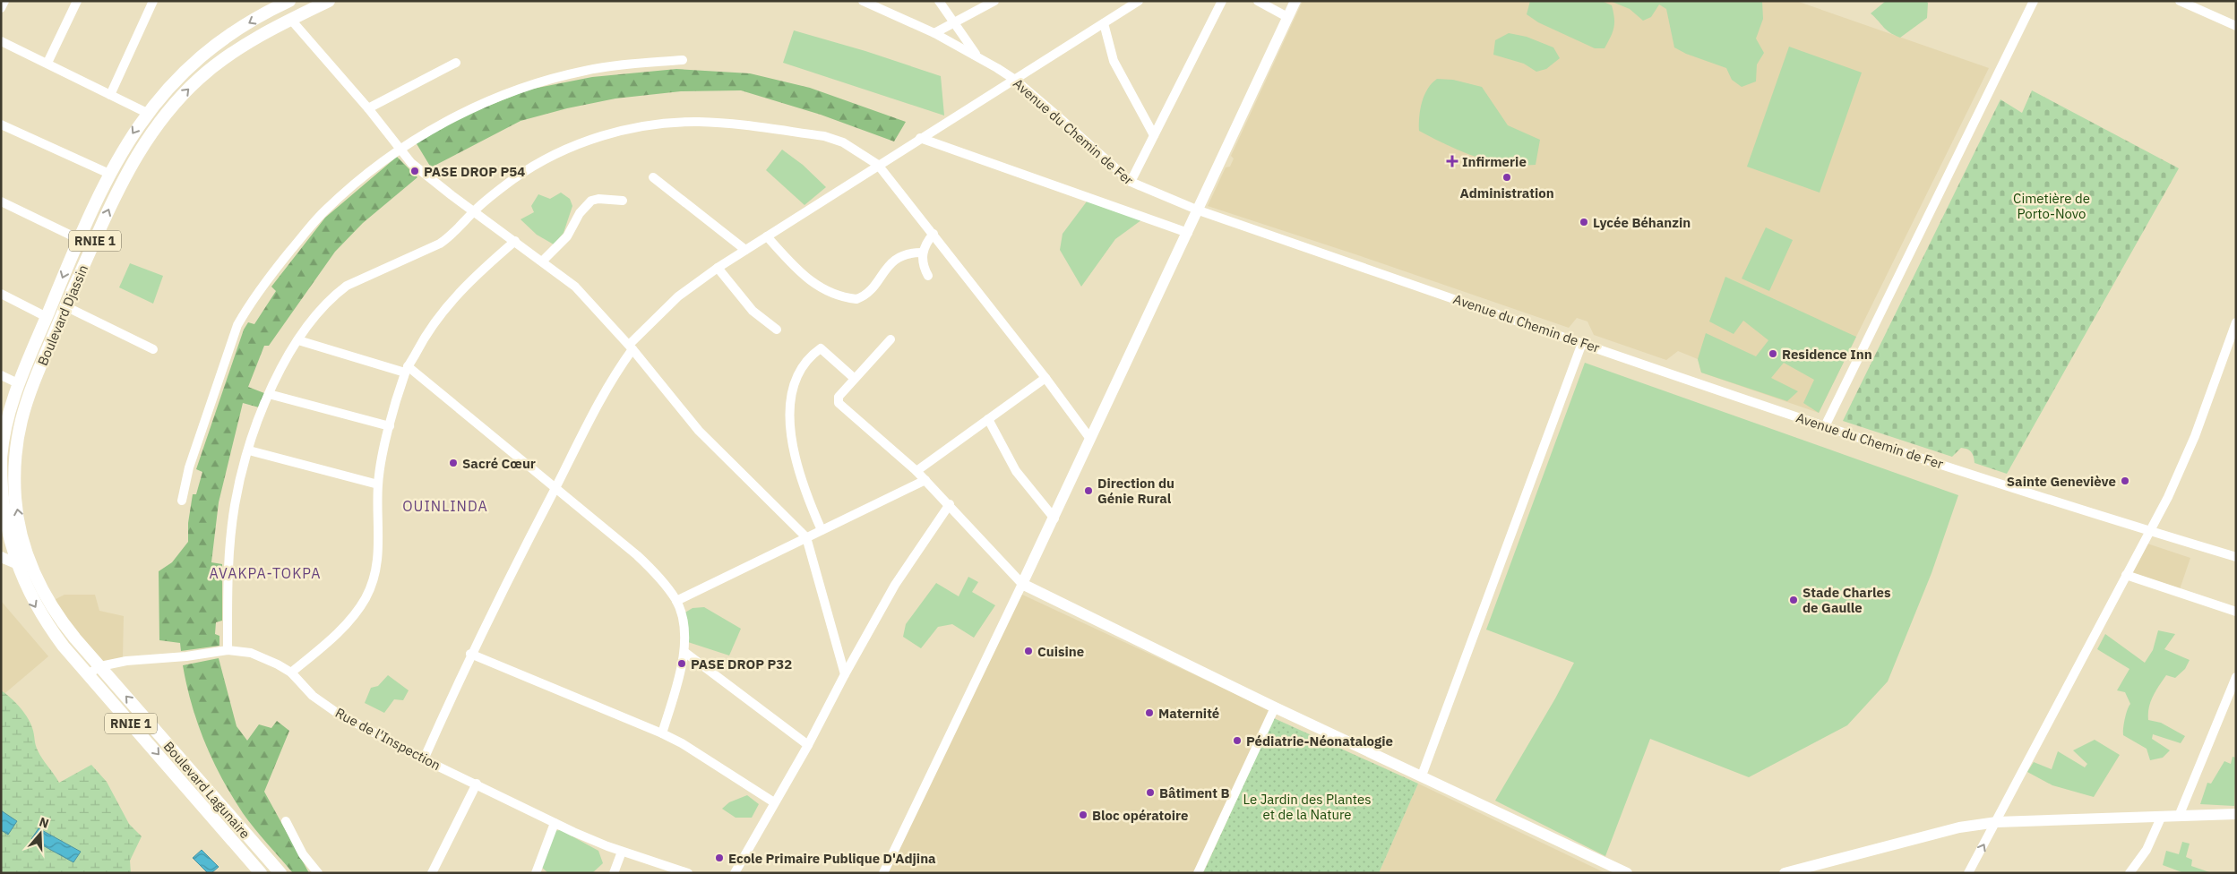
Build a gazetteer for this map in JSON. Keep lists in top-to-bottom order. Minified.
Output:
{"streets":{"highway":["RNIE 1","Boulevard Djassin","Boulevard Lagunaire"],"street":["Avenue du Chemin de Fer","Rue de l'Inspection"]},"crossings":[["Boulevard Djassin","Boulevard Lagunaire"],["Rue de l'Inspection","Boulevard Lagunaire"]],"districts":["OUINLINDA","AVAKPA-TOKPA"],"parks":["Cimetière de Porto-Novo","Le Jardin des Plantes et de la Nature"],"places":{"health":["Infirmerie"],"other":["PASE DROP P54","Administration","Lycée Béhanzin","Residence Inn","Sacré Cœur","Sainte Geneviève","Direction du Génie Rural","Stade Charles de Gaulle","Cuisine","PASE DROP P32","Maternité","Pédiatrie-Néonatalogie","Bâtiment B","Bloc opératoire","Ecole Primaire Publique D'Adjina"]},"north":"top"}
